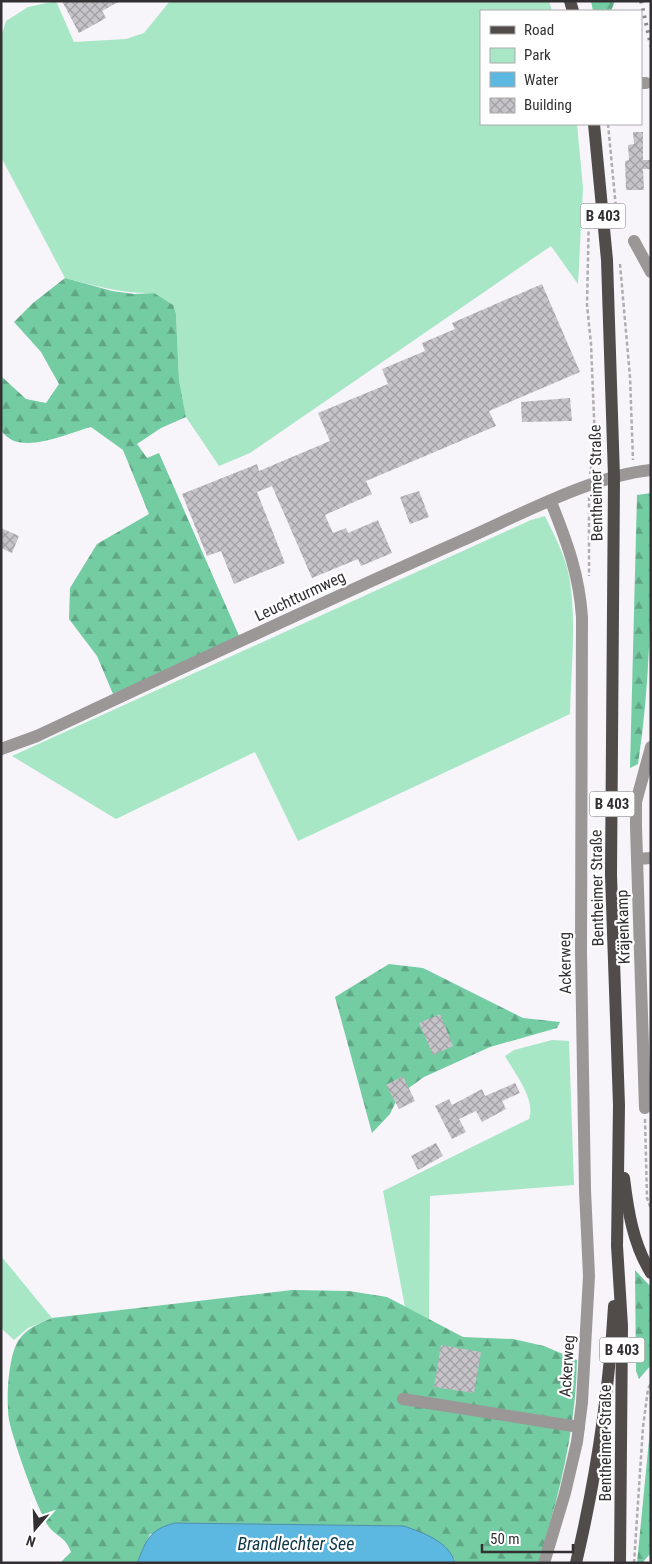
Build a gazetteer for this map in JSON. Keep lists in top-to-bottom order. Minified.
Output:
{"streets":{"main road":["B 403","Bentheimer Straße"],"street":["Leuchtturmweg","Kräjenkamp","Ackerweg"]},"crossings":[["Bentheimer Straße","Leuchtturmweg"],["Leuchtturmweg","Ackerweg"]],"water":["Brandlechter See"],"legend":["Road","Park","Water","Building"],"scale_bar":"50 m","north":"bottom"}
